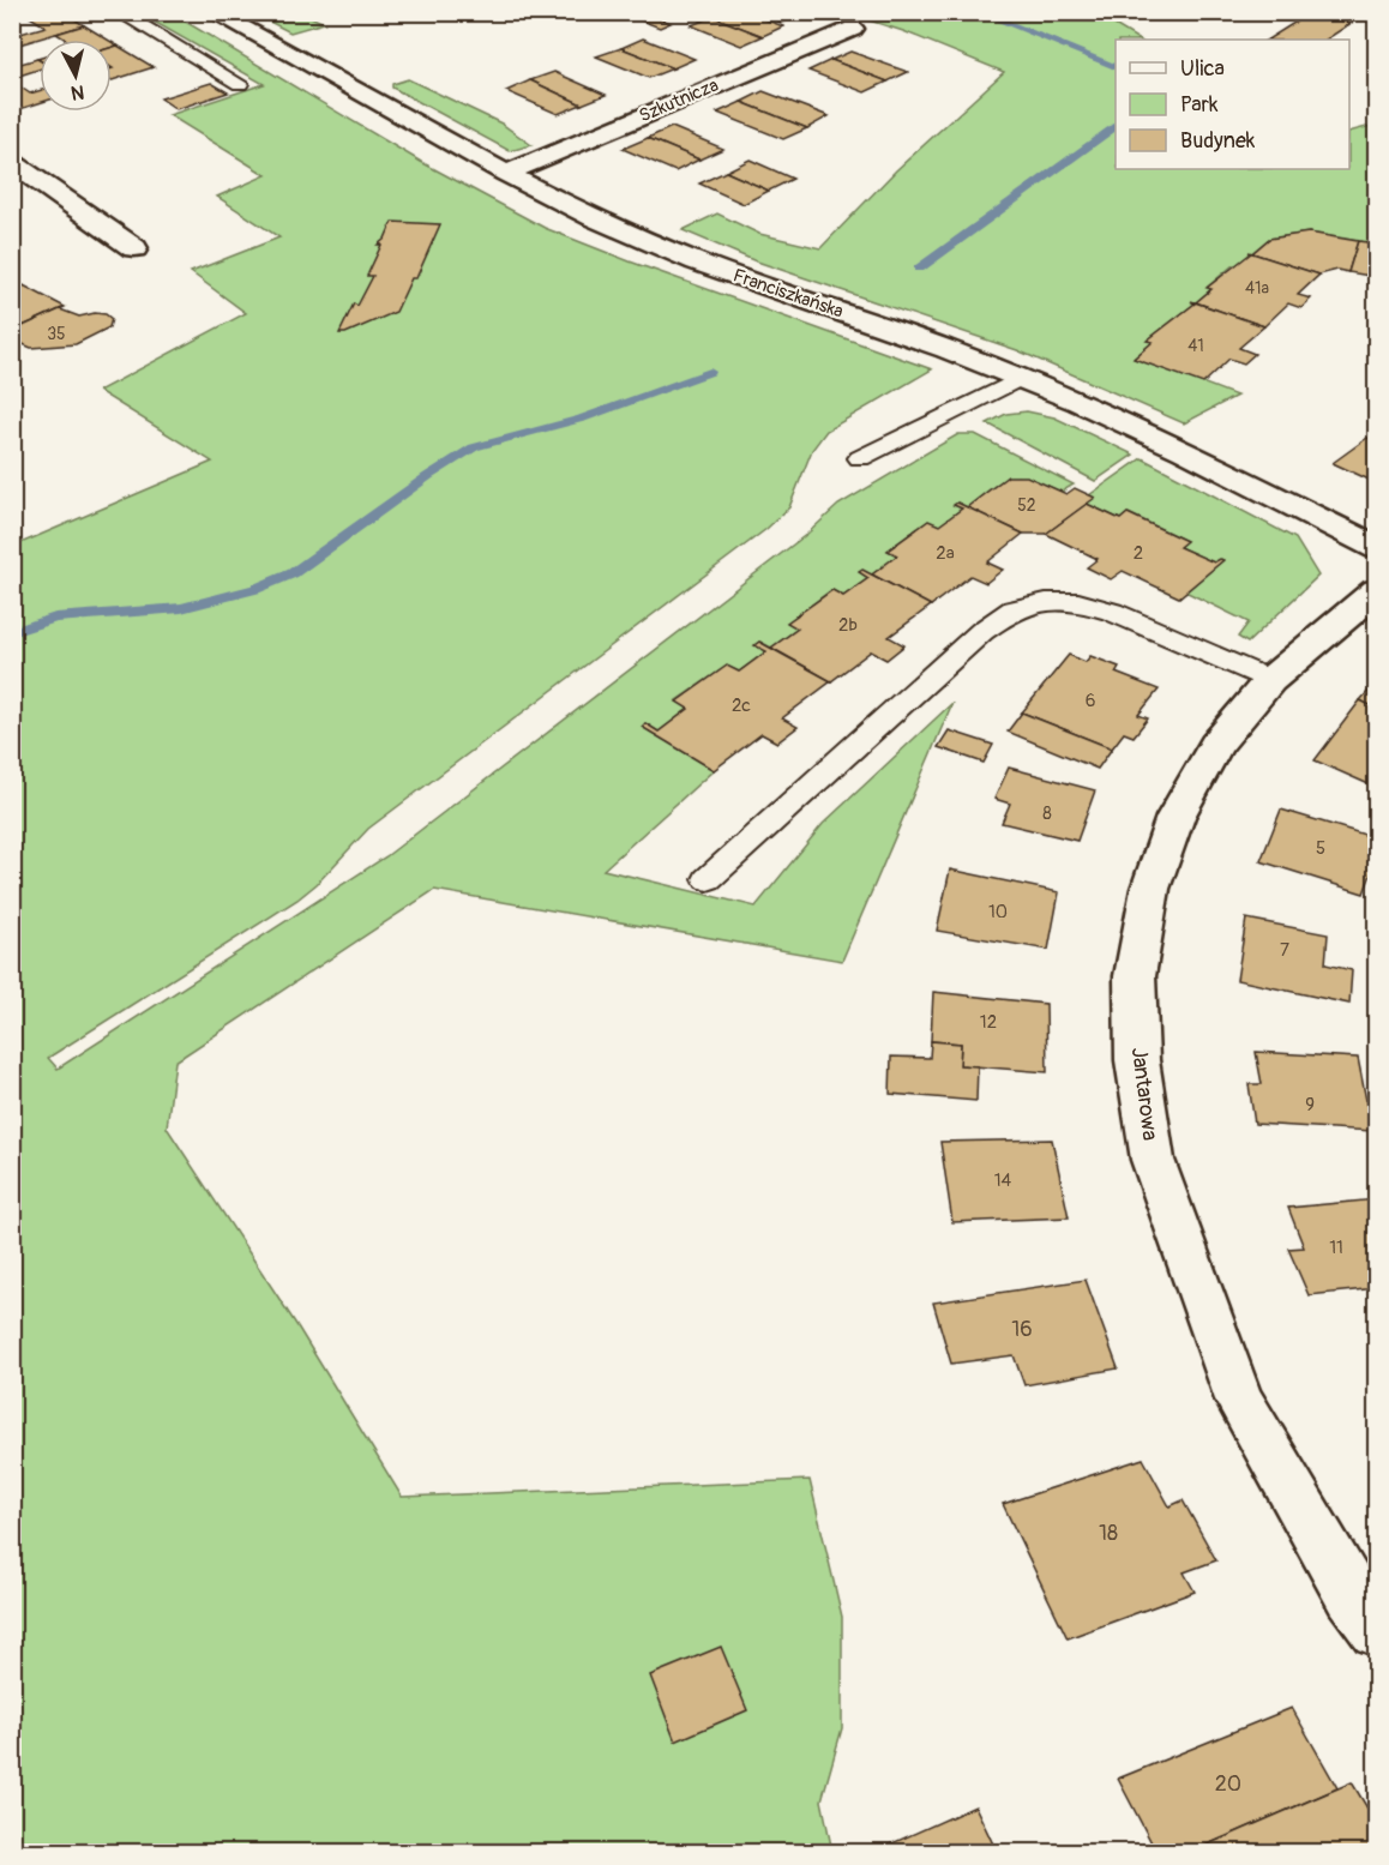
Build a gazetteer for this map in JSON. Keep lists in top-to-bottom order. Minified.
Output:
{"streets":{"street":["Szkutnicza","Franciszkańska","Jantarowa"]},"crossings":[["Szkutnicza","Franciszkańska"]],"house_numbers":["41a","35","41","52","2a","2","2b","6","2c","8","5","10","7","12","9","14","11","16","18","20"],"legend":["Ulica","Park","Budynek"],"north":"bottom"}
